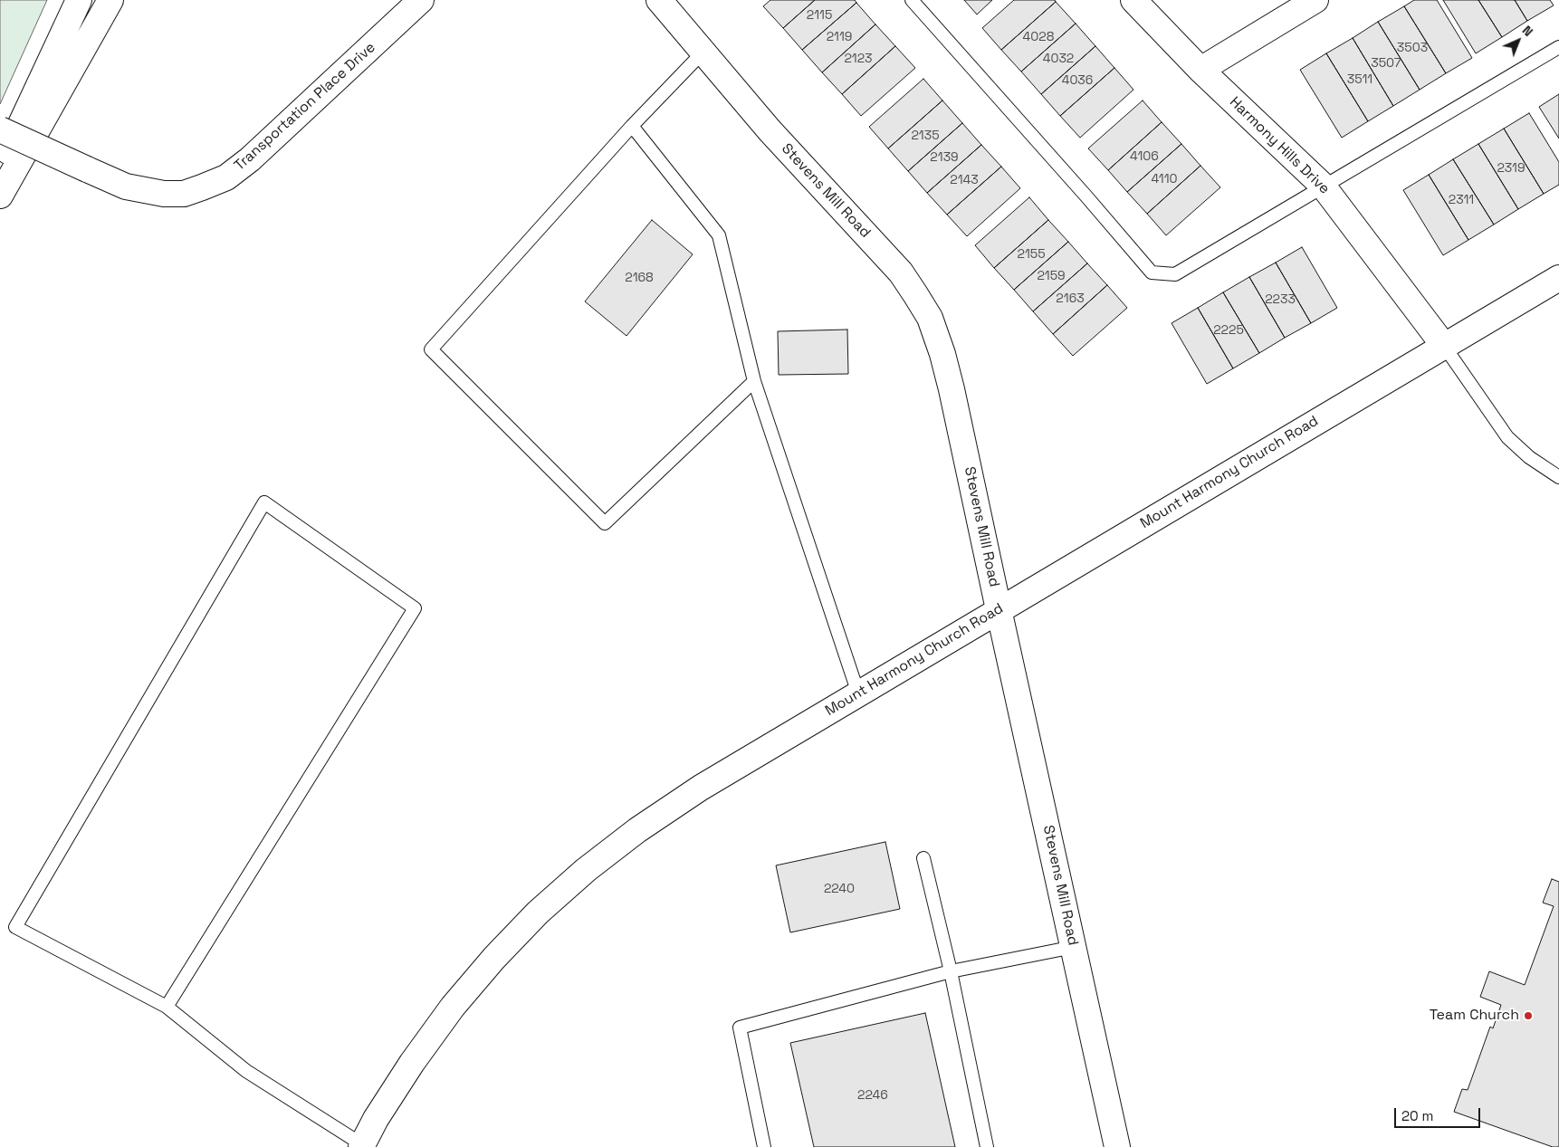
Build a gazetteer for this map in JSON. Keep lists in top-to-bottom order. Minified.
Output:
{"streets":{"main road":["Transportation Place Drive","Harmony Hills Drive","Stevens Mill Road","Mount Harmony Church Road"]},"crossings":[["Harmony Hills Drive","Mount Harmony Church Road"],["Stevens Mill Road","Mount Harmony Church Road"]],"places":["Team Church"],"house_numbers":["2115","2119","4028","3503","2123","4032","3507","3511","4036","2135","4106","2139","2319","4110","2143","2311","2155","2159","2168","2163","2233","2225","2240","2246"],"scale_bar":"20 m","north":"top right"}
